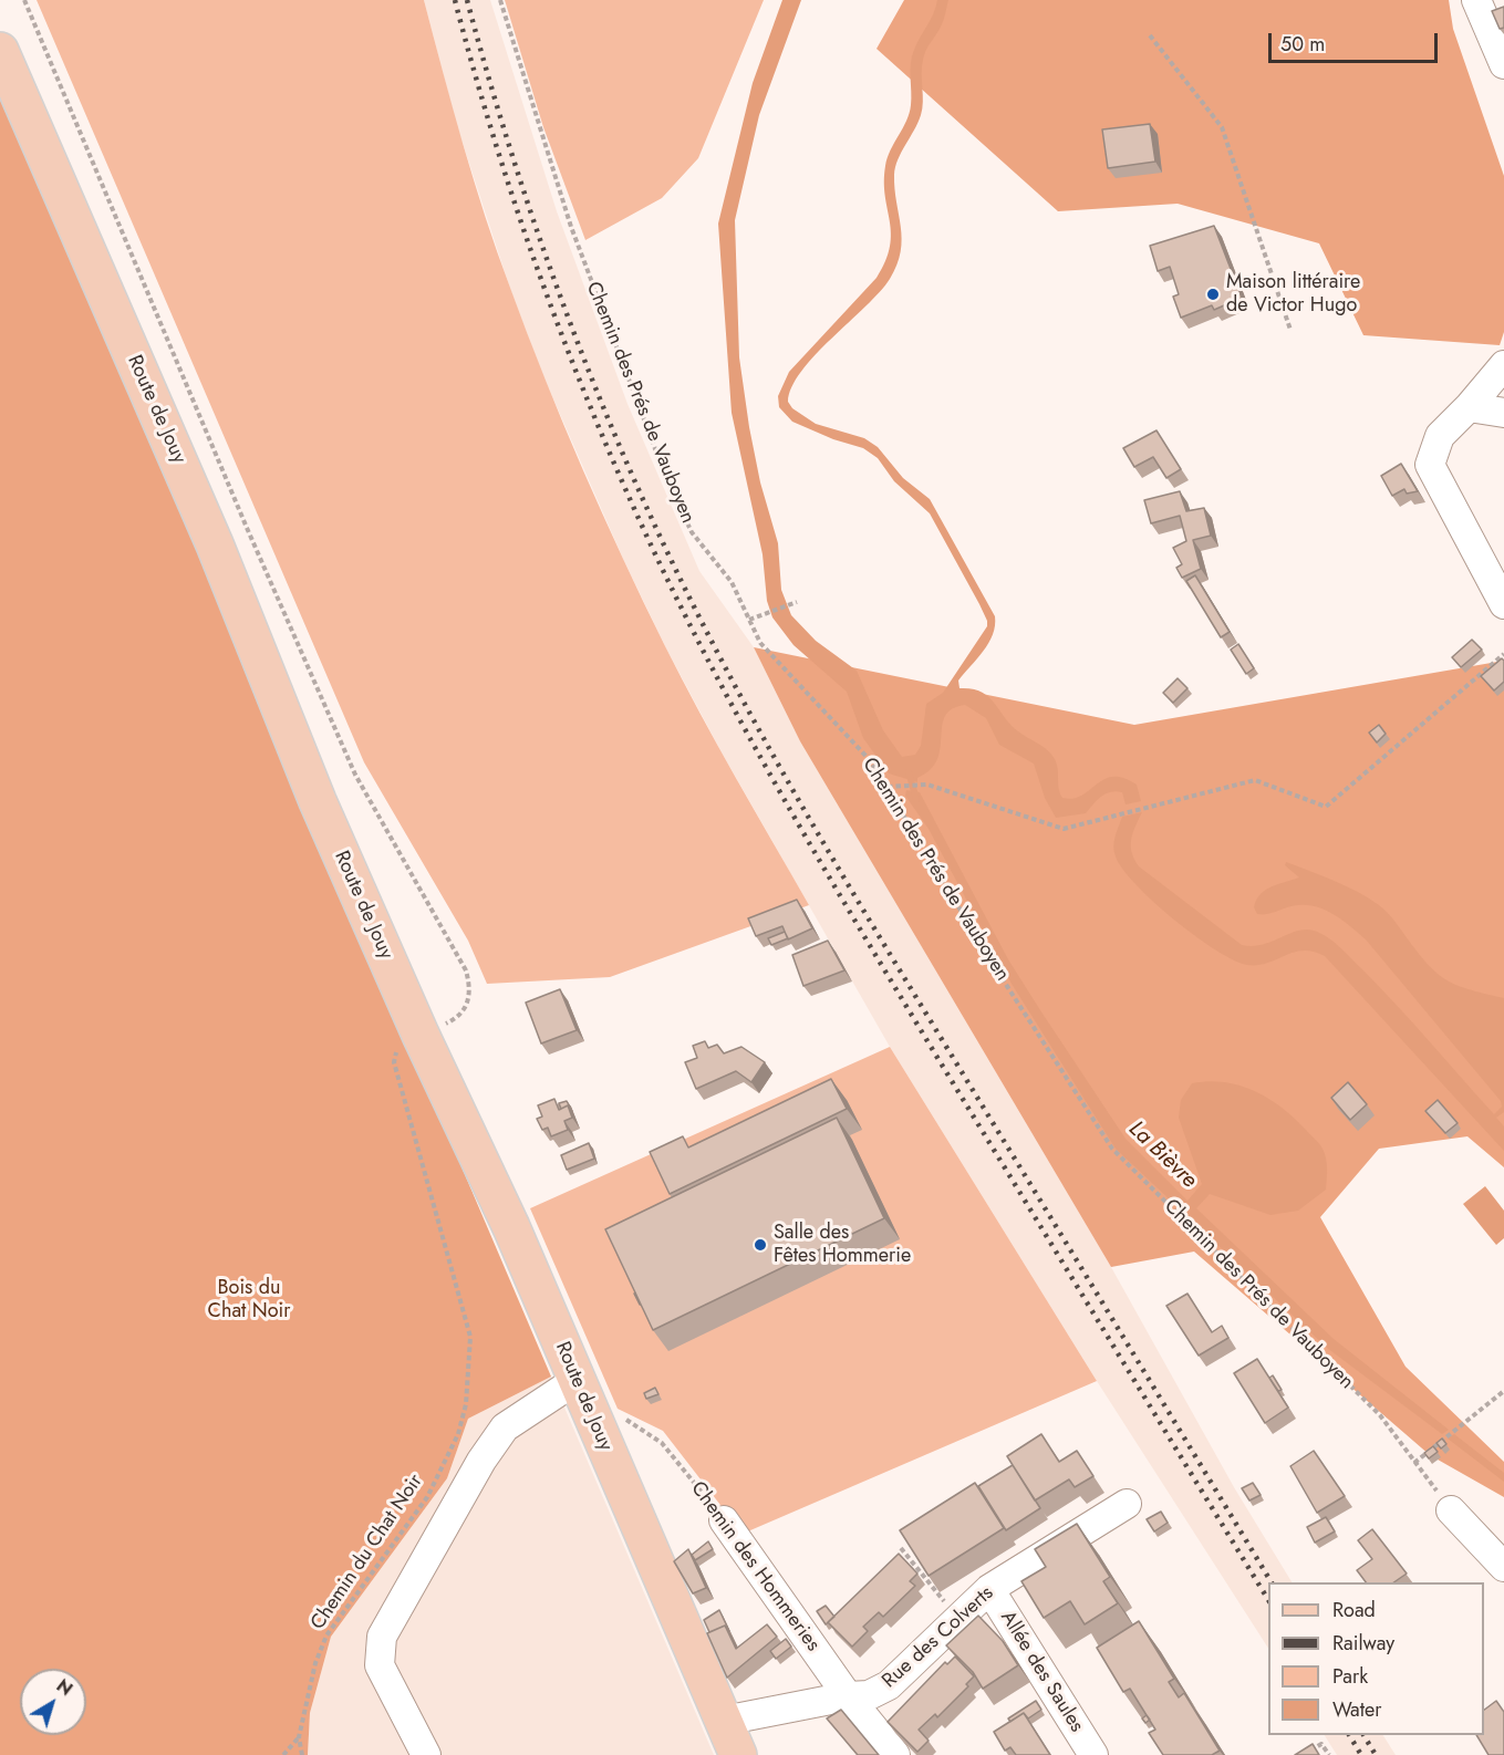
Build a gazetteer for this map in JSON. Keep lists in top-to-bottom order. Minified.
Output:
{"streets":{"main road":["Route de Jouy"],"street":["Chemin des Hommeries","Rue des Colverts","Allée des Saules"],"path":["Chemin des Prés de Vauboyen","Chemin du Chat Noir"]},"crossings":[["Route de Jouy","Chemin des Hommeries"],["Route de Jouy","Rue des Colverts"],["Chemin des Hommeries","Rue des Colverts"],["Rue des Colverts","Allée des Saules"]],"water":["La Bièvre"],"parks":["Bois du Chat Noir"],"places":["Maison littéraire de Victor Hugo","Salle des Fêtes Hommerie"],"legend":["Road","Railway","Park","Water"],"scale_bar":"50 m","north":"top right"}
